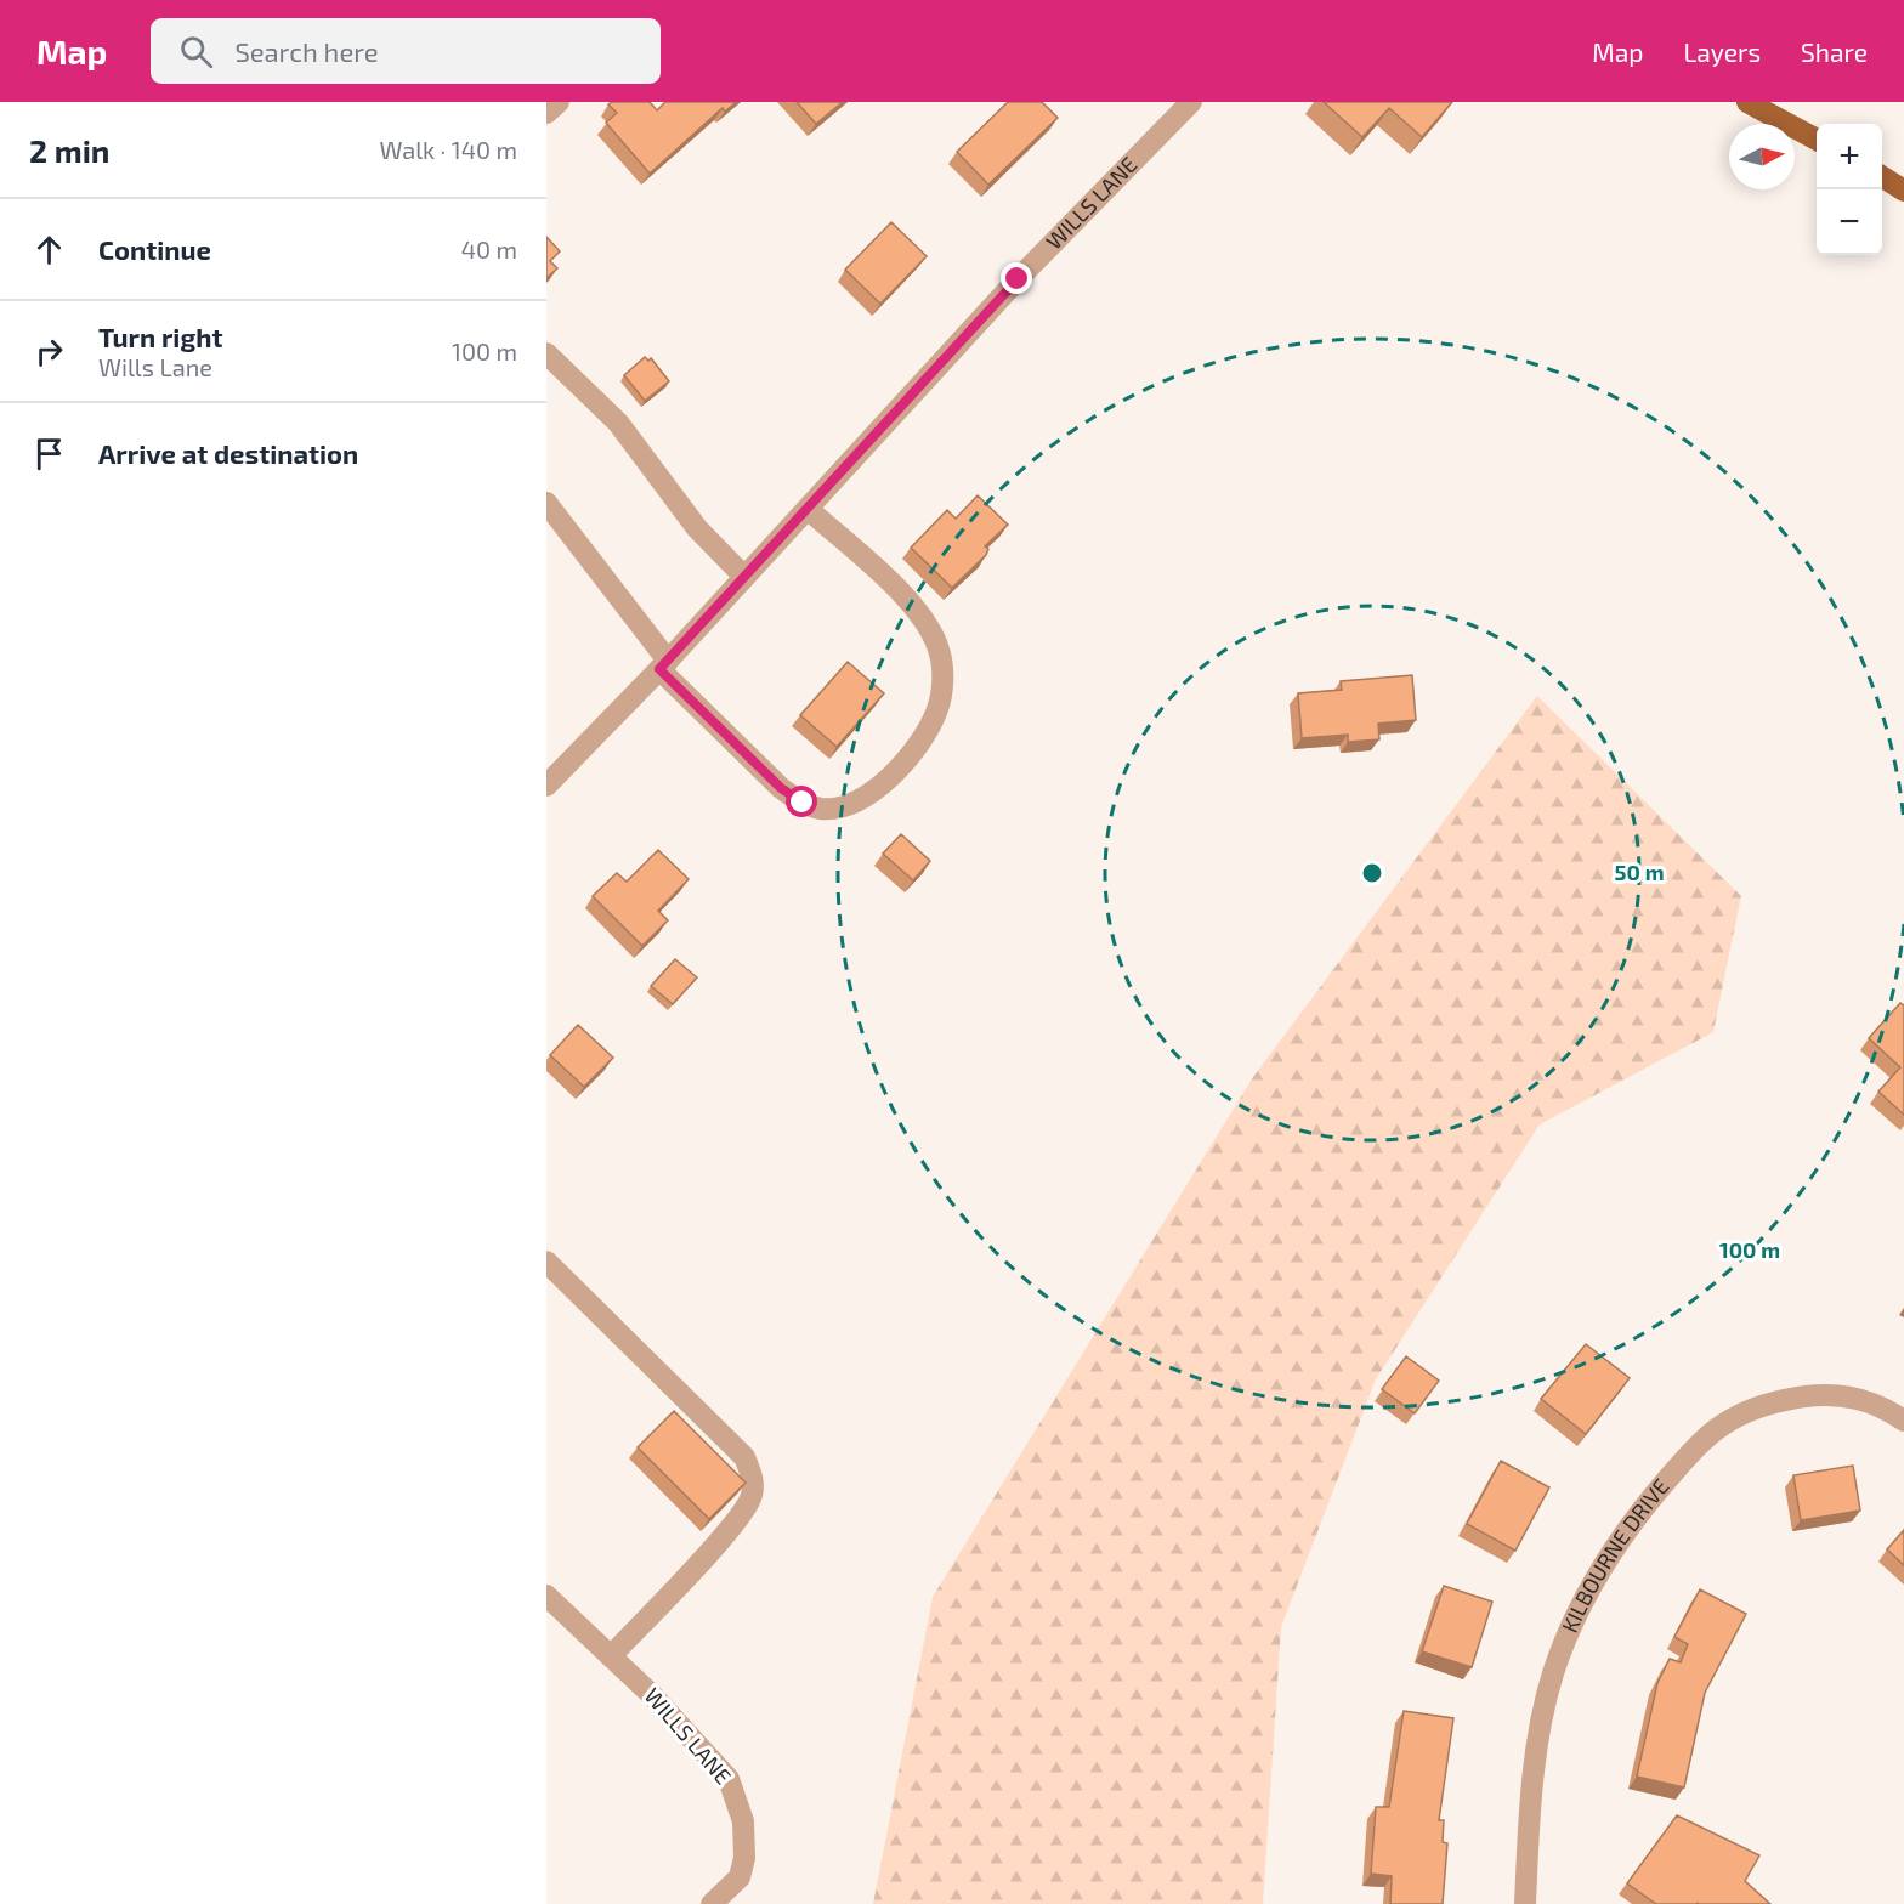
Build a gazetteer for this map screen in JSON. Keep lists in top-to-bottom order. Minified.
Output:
{"streets":{"street":["WILLS LANE","KILBOURNE DRIVE"]},"north":"right","page":{"header":"Map","search":"Search here","nav":["Map","Layers","Share"],"heading":["2 min","Walk · 140 m"],"map_buttons":["+","−"],"list":[["Continue","40 m"],["Turn right","Wills Lane","100 m"],"Arrive at destination"]},"rings":["50 m","100 m"]}
